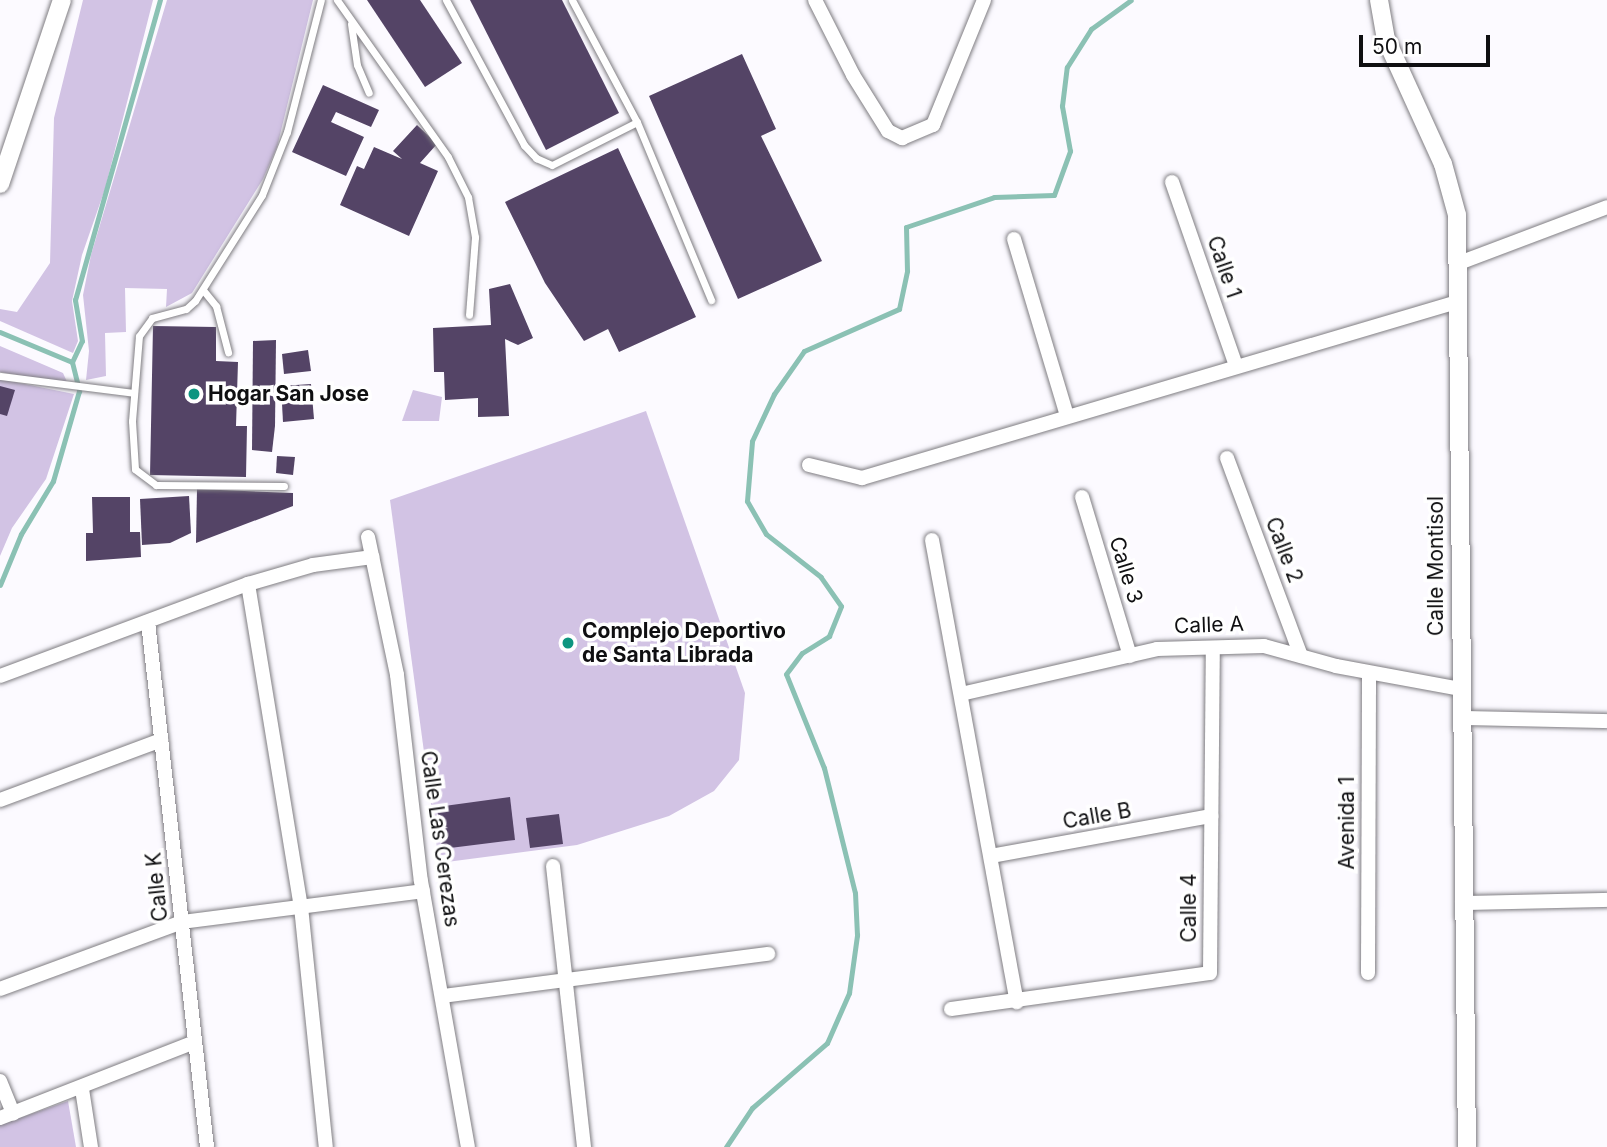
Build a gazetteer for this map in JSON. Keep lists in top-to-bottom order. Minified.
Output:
{"streets":{"street":["Calle 1","Calle 2","Calle Montisol","Calle 3","Calle A","Calle B","Avenida 1","Calle Las Cerezas","Calle K","Calle 4"]},"crossings":[["Calle 2","Calle A"],["Calle Montisol","Calle A"],["Calle 3","Calle A"],["Calle A","Avenida 1"],["Calle A","Calle 4"],["Calle B","Calle 4"]],"places":["Hogar San Jose","Complejo Deportivo de Santa Librada"],"scale_bar":"50 m"}
